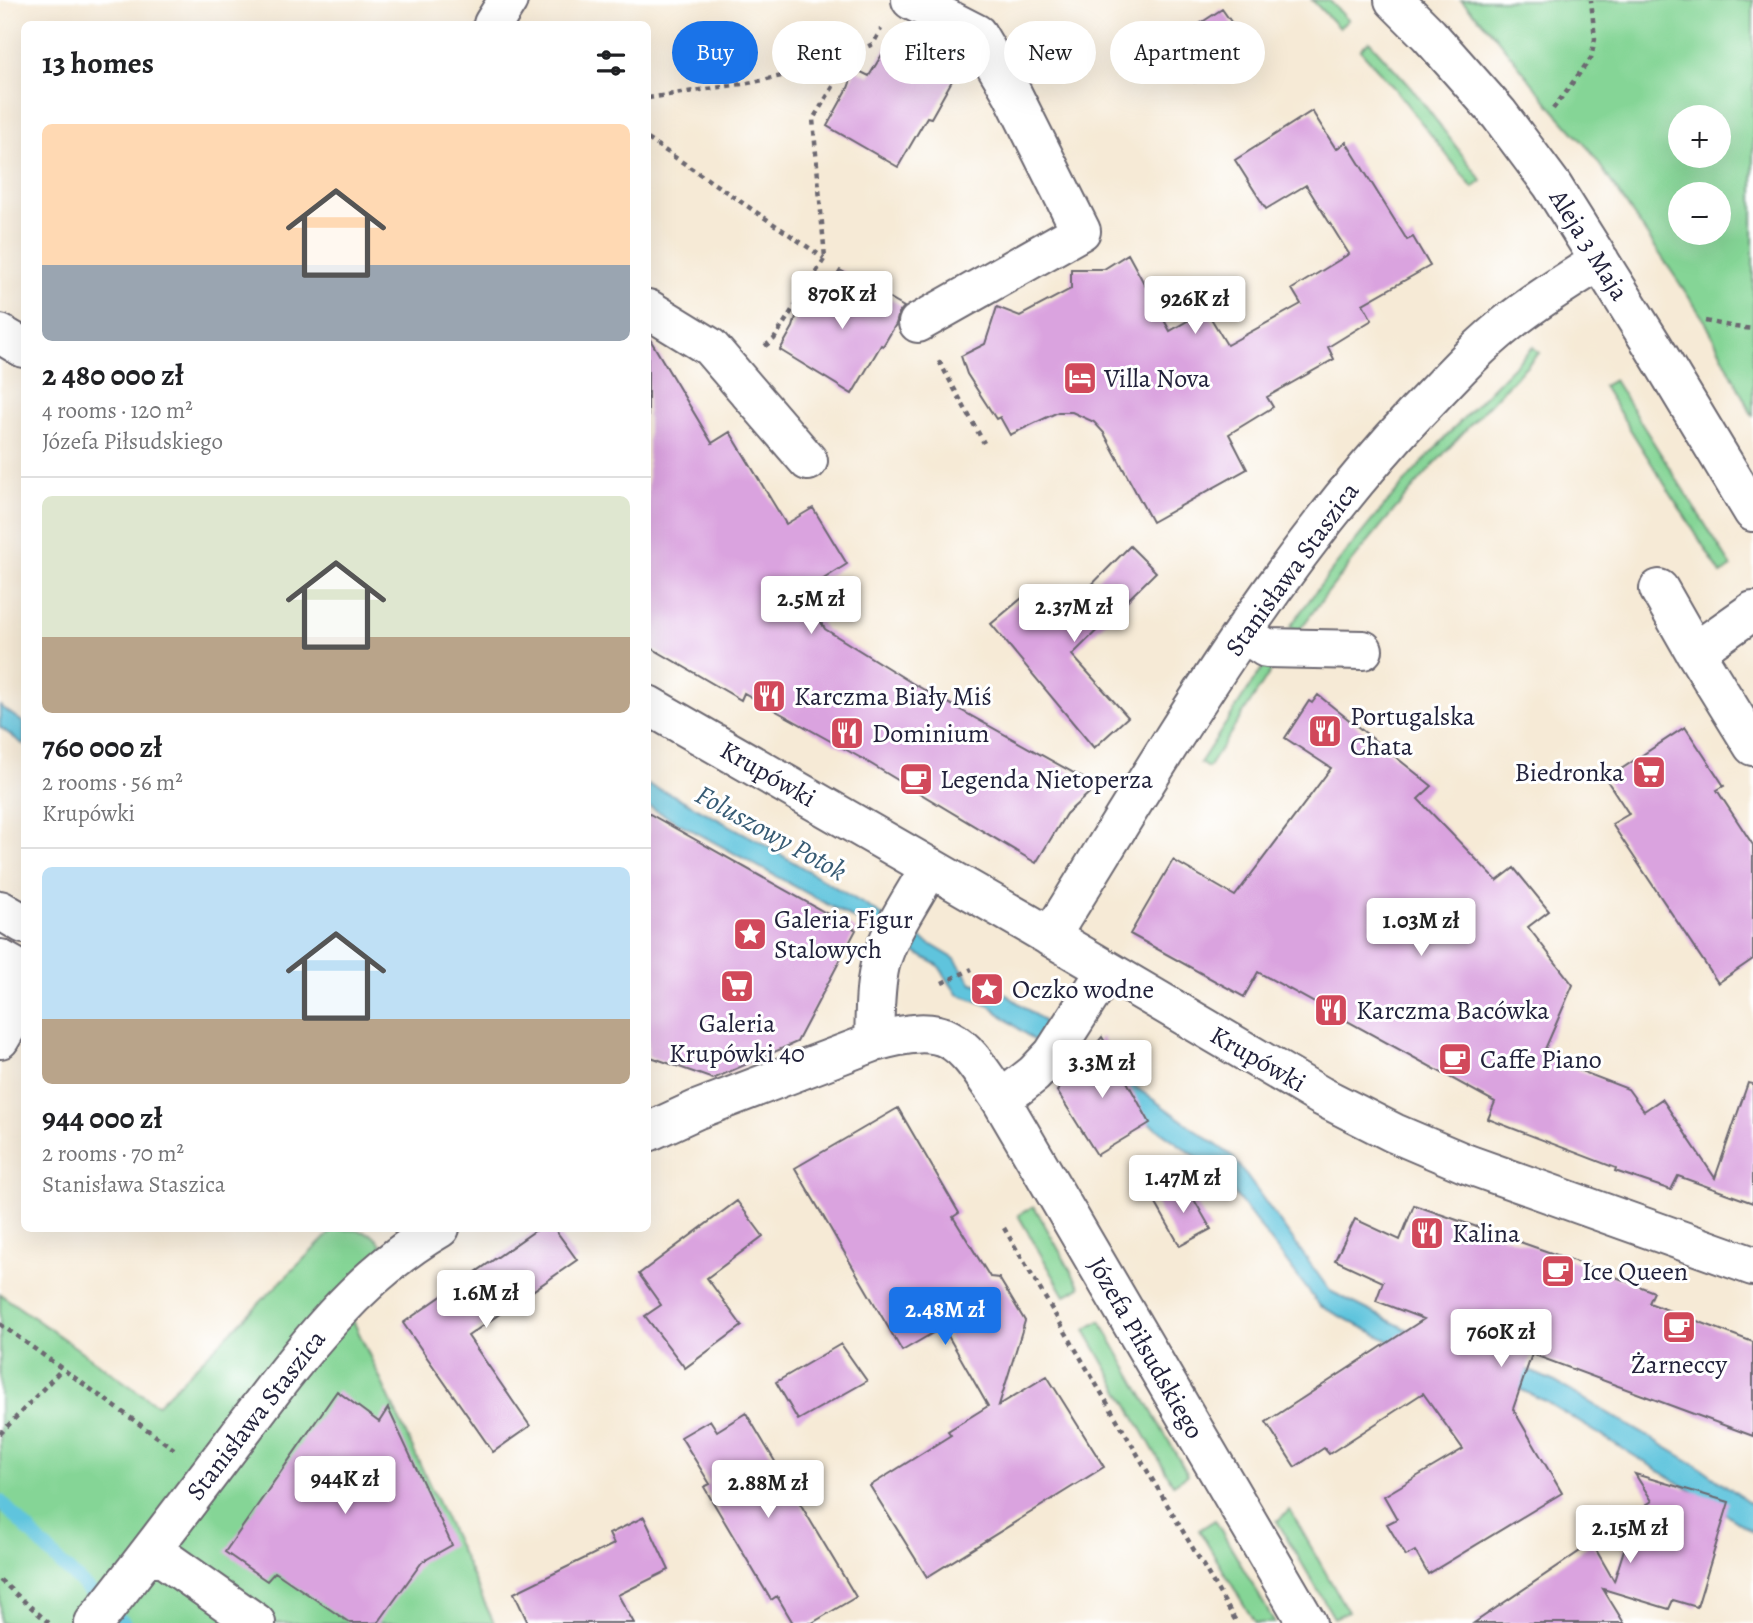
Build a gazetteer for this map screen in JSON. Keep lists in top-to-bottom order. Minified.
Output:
{"streets":{"street":["Aleja 3 Maja","Stanisława Staszica","Krupówki","Józefa Piłsudskiego"]},"crossings":[["Aleja 3 Maja","Stanisława Staszica"],["Stanisława Staszica","Krupówki"]],"water":["Foluszowy Potok"],"places":{"hotel":["Villa Nova"],"restaurant":["Karczma Biały Miś","Portugalska Chata","Dominium","Karczma Bacówka","Kalina"],"supermarket":["Biedronka","Galeria Krupówki 40"],"cafe":["Legenda Nietoperza","Caffe Piano","Ice Queen","Żarneccy"],"place":["Galeria Figur Stalowych","Oczko wodne"]},"page":{"chip":["Buy","Rent","Filters","New","Apartment"],"heading":"13 homes","map_buttons":["+","−"],"list":[{"name":"2 480 000 zł","note":"4 rooms · 120 m² · Józefa Piłsudskiego"},{"name":"760 000 zł","note":"2 rooms · 56 m² · Krupówki"},{"name":"944 000 zł","note":"2 rooms · 70 m² · Stanisława Staszica"}],"price":["870K zł","926K zł","2.5M zł","2.37M zł","1.03M zł","3.3M zł","1.47M zł","1.6M zł","2.48M zł","760K zł","944K zł","2.88M zł","2.15M zł"]}}
